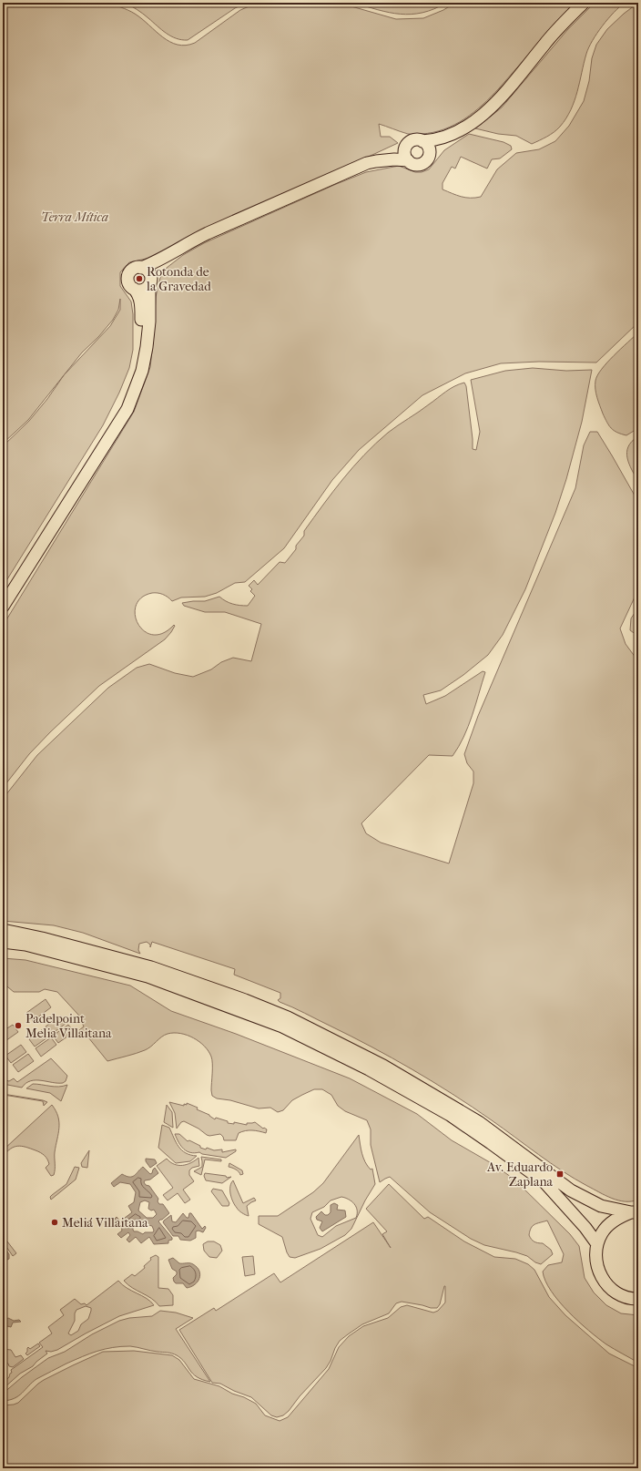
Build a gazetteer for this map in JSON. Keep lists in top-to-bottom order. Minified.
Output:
{"parks":["Terra Mítica"],"places":{"other":["Rotonda de la Gravedad","Padelpoint Melia Villaitana","Meliá Villaitana"],"transit":["Av. Eduardo Zaplana"]}}
